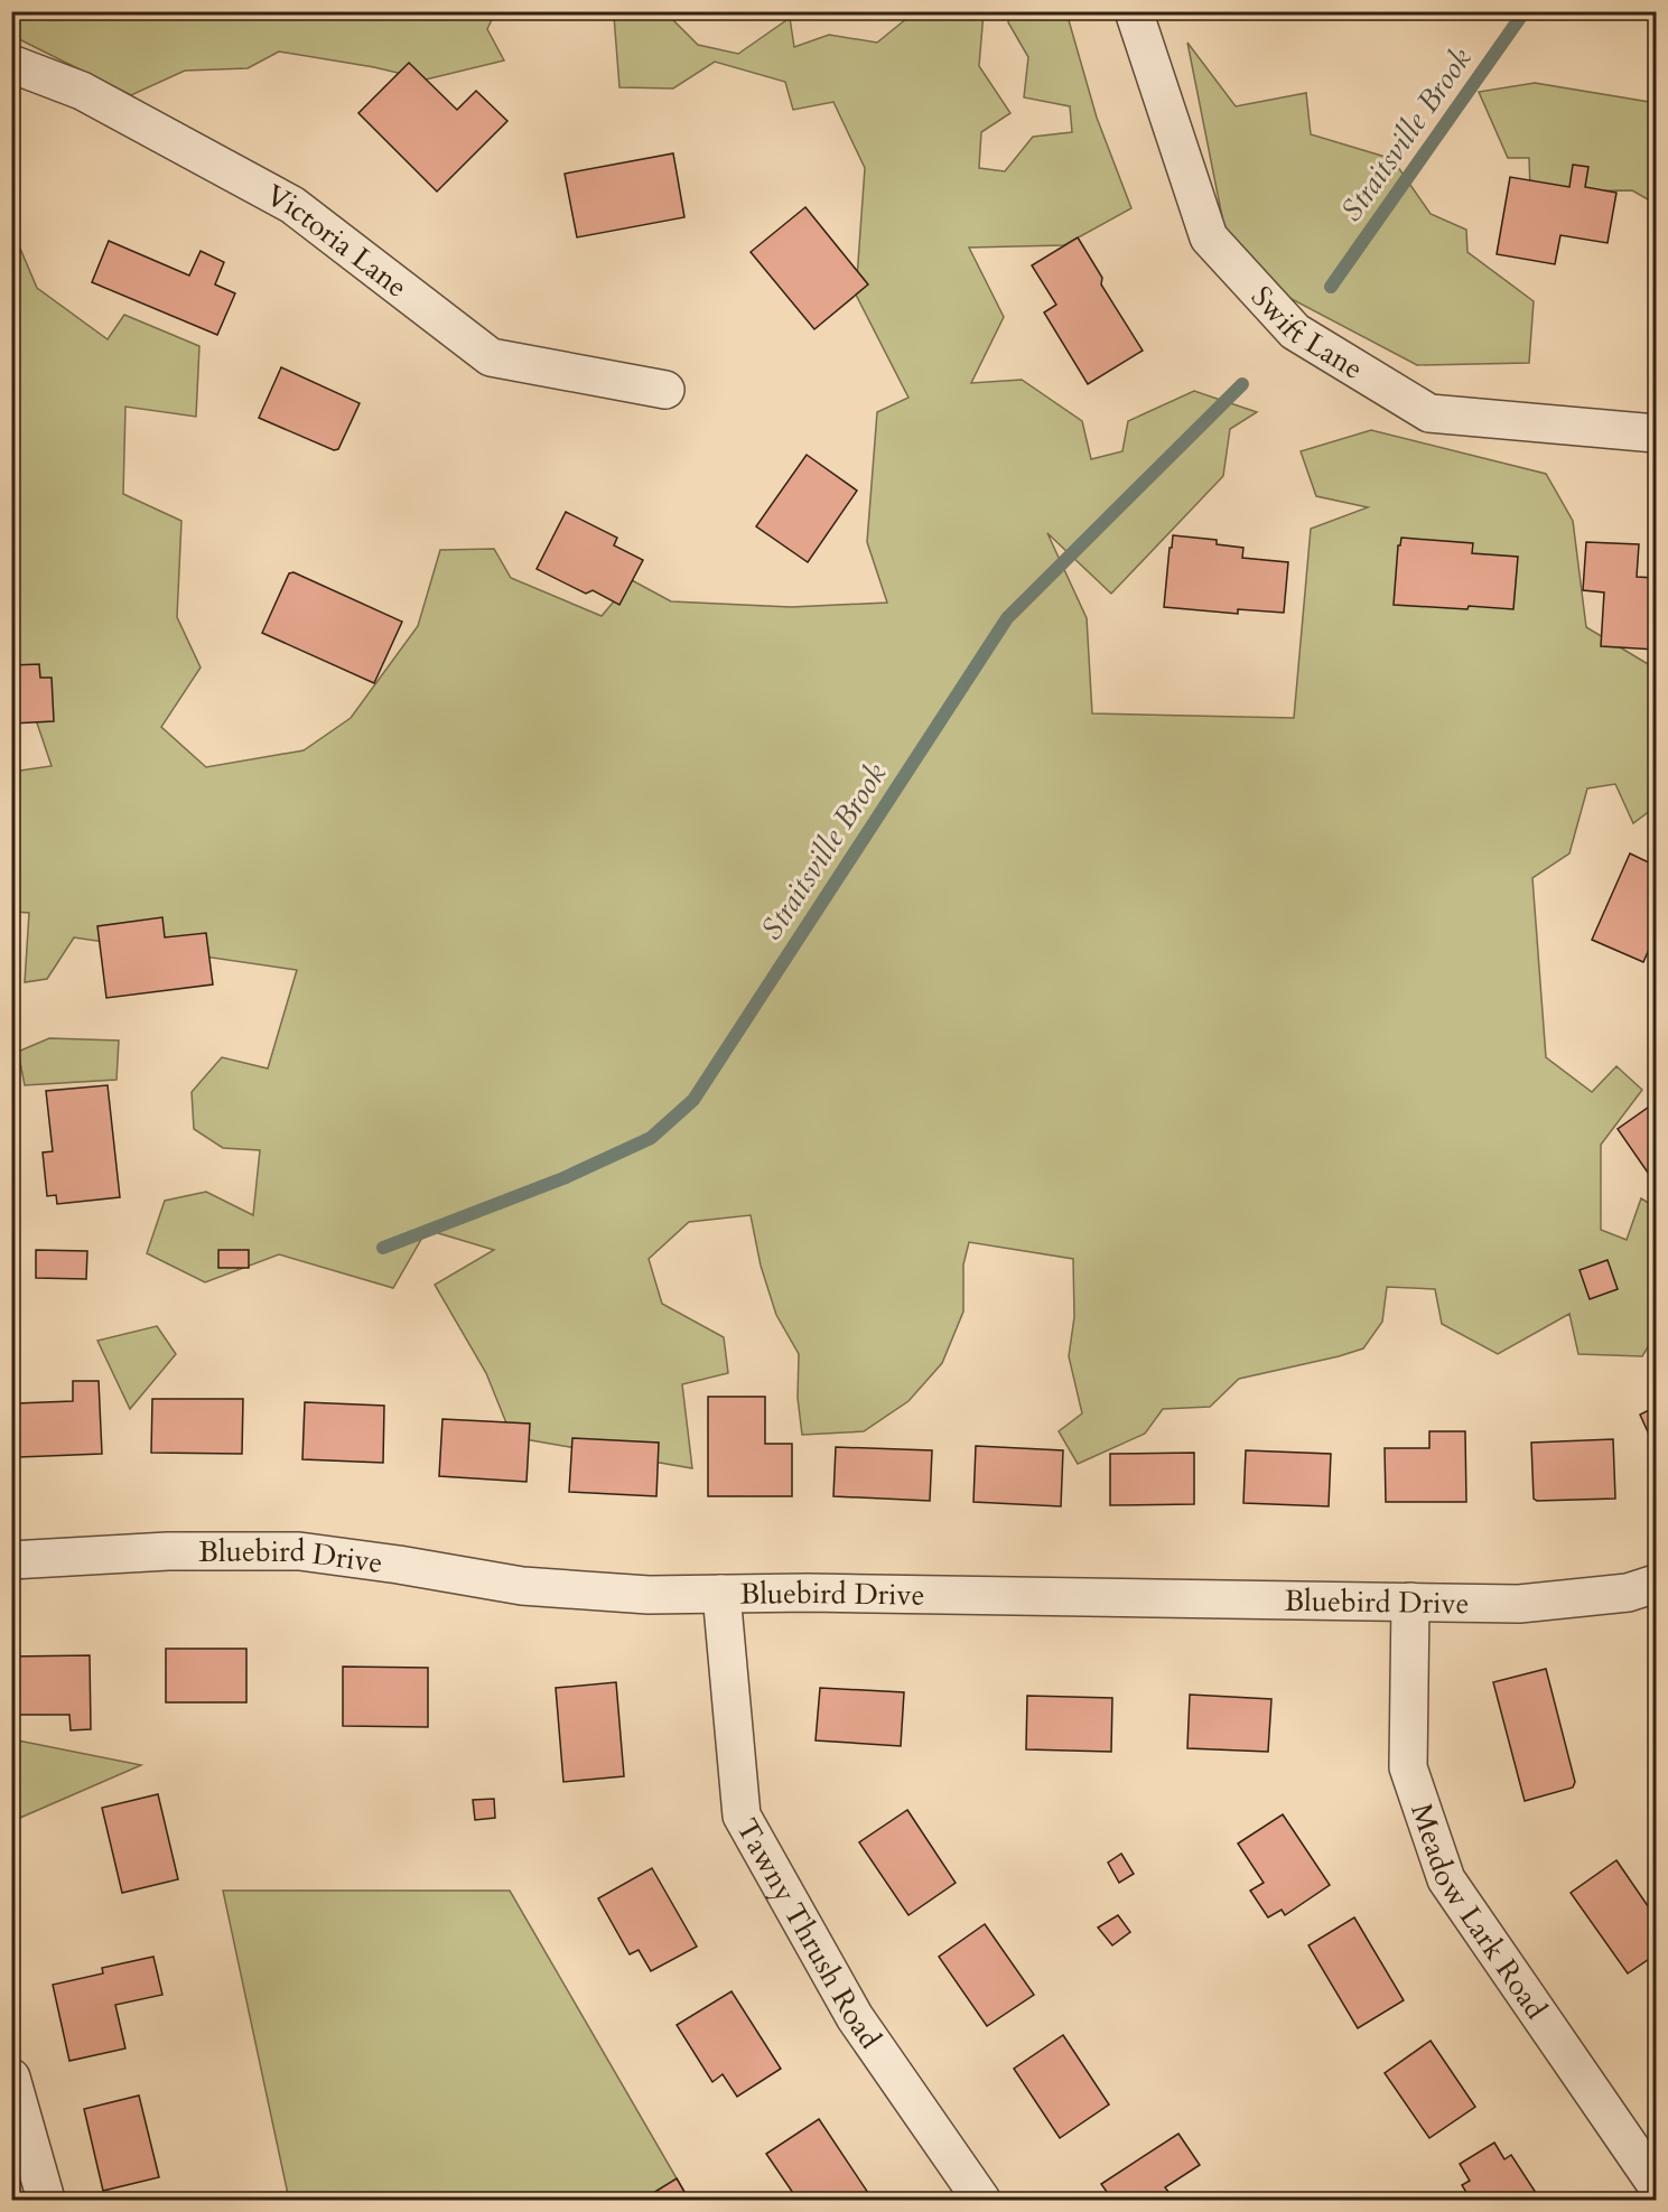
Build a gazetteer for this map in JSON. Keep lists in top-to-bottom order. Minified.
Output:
{"streets":{"street":["Victoria Lane","Swift Lane","Bluebird Drive","Meadow Lark Road","Tawny Thrush Road"]},"crossings":[["Bluebird Drive","Meadow Lark Road"],["Bluebird Drive","Tawny Thrush Road"]],"water":["Straitsville Brook"]}
